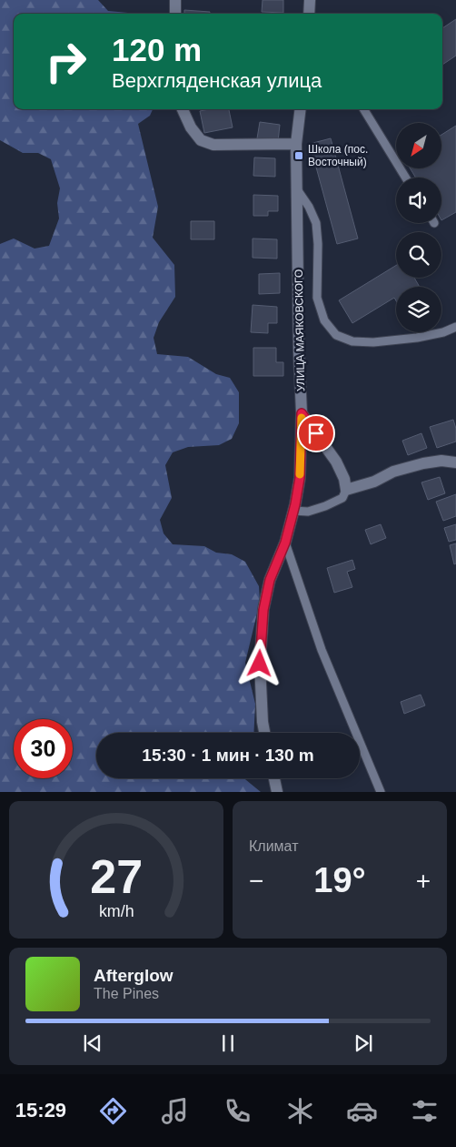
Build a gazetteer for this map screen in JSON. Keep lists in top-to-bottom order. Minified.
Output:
{"streets":{"street":["УЛИЦА МАЯКОВСКОГО"]},"places":{"transit":["Школа (пос. Восточный)"]},"north":"bottom left","page":{"turn":["120 m","Верхгляденская улица"],"limit":"30","trip":"15:30 · 1 мин · 130 m","tile":"Климат","heat":["−","19°","+"],"song":["Afterglow","The Pines"],"tabs":"15:29","gauge":["27","km/h"]}}
